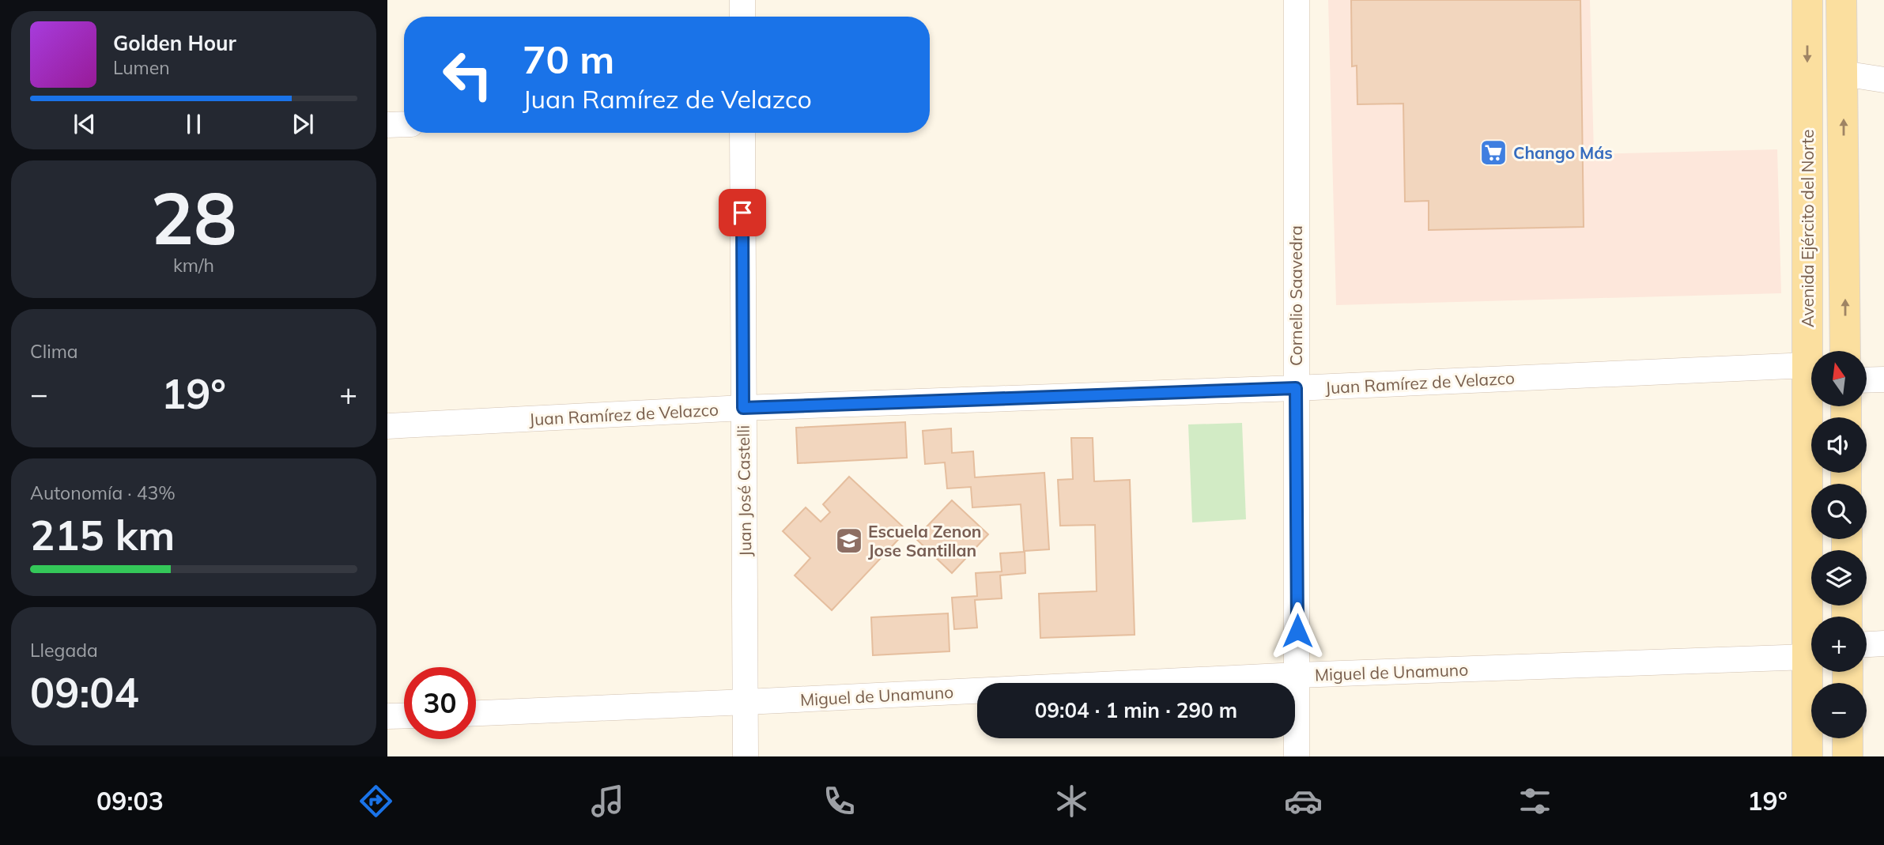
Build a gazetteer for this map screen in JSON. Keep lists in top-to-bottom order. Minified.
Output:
{"streets":{"main road":["Avenida Ejército del Norte"],"street":["Cornelio Saavedra","Juan Ramírez de Velazco","Juan José Castelli","Miguel de Unamuno"]},"crossings":[["Cornelio Saavedra","Juan Ramírez de Velazco"],["Cornelio Saavedra","Miguel de Unamuno"],["Juan Ramírez de Velazco","Juan José Castelli"],["Juan José Castelli","Miguel de Unamuno"]],"places":{"supermarket":["Chango Más"],"school or university":["Escuela Zenon Jose Santillan"]},"north":"top","page":{"turn":["70 m","Juan Ramírez de Velazco"],"song":["Golden Hour","Lumen"],"tile":[["28","km/h"],"Clima",["Autonomía · 43%","215 km"],["Llegada","09:04"]],"map_buttons":["+","−"],"heat":["−","19°","+"],"limit":"30","trip":"09:04 · 1 min · 290 m","tabs":["09:03","19°"]}}
